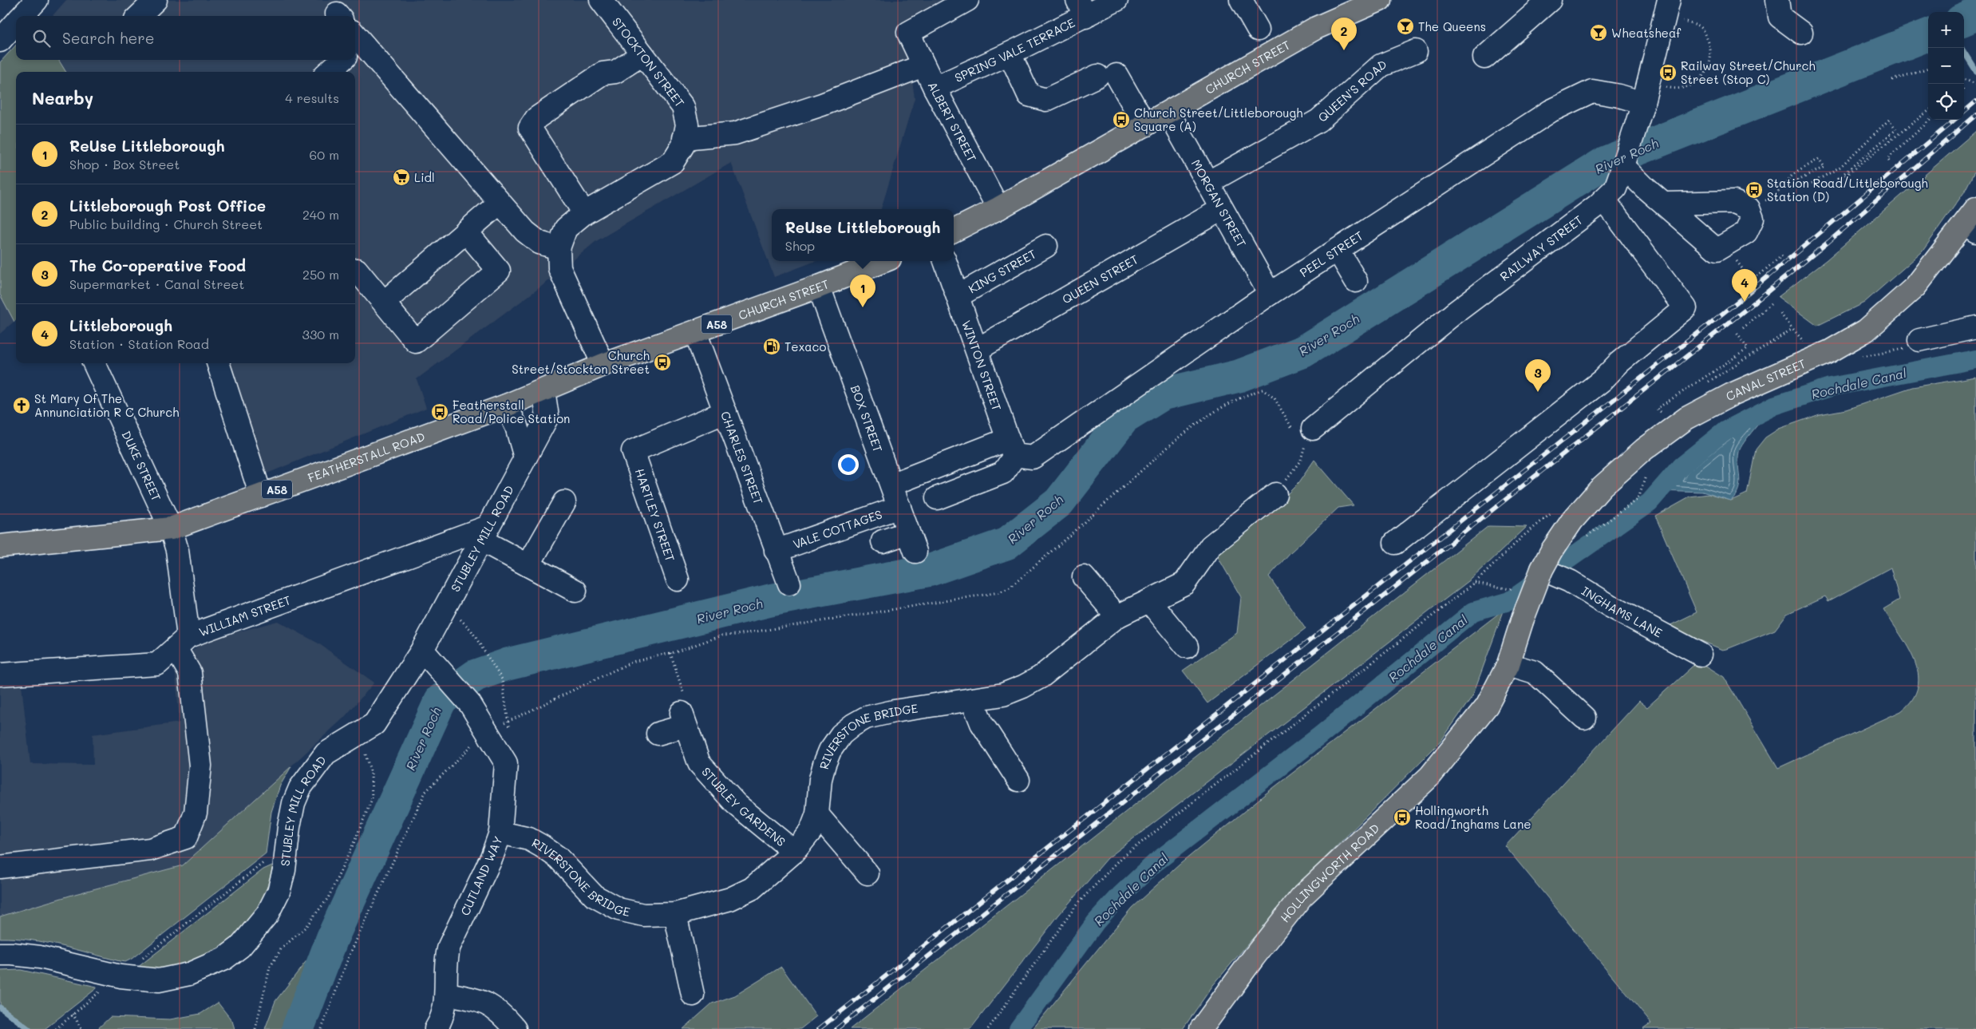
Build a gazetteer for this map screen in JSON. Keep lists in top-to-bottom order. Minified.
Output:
{"streets":{"main road":["CHURCH STREET","A58","CANAL STREET","FEATHERSTALL ROAD","HOLLINGWORTH ROAD"],"street":["SPRING VALE TERRACE","STOCKTON STREET","QUEEN'S ROAD","ALBERT STREET","MORGAN STREET","RAILWAY STREET","PEEL STREET","KING STREET","QUEEN STREET","WINTON STREET","BOX STREET","CHARLES STREET","DUKE STREET","HARTLEY STREET","VALE COTTAGES","STUBLEY MILL ROAD","INGHAMS LANE","WILLIAM STREET","RIVERSTONE BRIDGE","STUBLEY GARDENS","CUTLAND WAY"]},"crossings":[["SPRING VALE TERRACE","ALBERT STREET"],["STOCKTON STREET","CHURCH STREET"],["CHURCH STREET","ALBERT STREET"],["CHURCH STREET","MORGAN STREET"],["CHURCH STREET","BOX STREET"],["CHURCH STREET","FEATHERSTALL ROAD"],["CHURCH STREET","CHARLES STREET"],["CHURCH STREET","STUBLEY MILL ROAD"],["QUEEN'S ROAD","MORGAN STREET"],["MORGAN STREET","PEEL STREET"],["MORGAN STREET","QUEEN STREET"],["PEEL STREET","WINTON STREET"],["KING STREET","WINTON STREET"],["QUEEN STREET","WINTON STREET"],["CANAL STREET","INGHAMS LANE"],["CANAL STREET","HOLLINGWORTH ROAD"],["BOX STREET","VALE COTTAGES"],["FEATHERSTALL ROAD","DUKE STREET"],["FEATHERSTALL ROAD","STUBLEY MILL ROAD"],["CHARLES STREET","HARTLEY STREET"],["CHARLES STREET","VALE COTTAGES"],["DUKE STREET","WILLIAM STREET"],["STUBLEY MILL ROAD","WILLIAM STREET"],["STUBLEY MILL ROAD","CUTLAND WAY"],["INGHAMS LANE","HOLLINGWORTH ROAD"],["RIVERSTONE BRIDGE","STUBLEY GARDENS"],["RIVERSTONE BRIDGE","CUTLAND WAY"]],"water":["River Roch","Rochdale Canal"],"places":{"bar":["The Queens","Wheatsheaf"],"bus stop":["Railway Street/Church Street (Stop C)","Church Street/Littleborough Square (A)","Station Road/Littleborough Station (D)","Church Street/Stockton Street","Featherstall Road/Police Station","Hollingworth Road/Inghams Lane"],"supermarket":["Lidl"],"fuel station":["Texaco"],"church":["St Mary Of The Annunciation R C Church"]},"page":{"map_buttons":["+","−"],"search":"Search here","pins":["2","4","1","3"],"heading":["Nearby","4 results"],"list":[{"mark":"1","name":"ReUse Littleborough","note":"Shop · Box Street","value":"60 m"},{"mark":"2","name":"Littleborough Post Office","note":"Public building · Church Street","value":"240 m"},{"mark":"3","name":"The Co-operative Food","note":"Supermarket · Canal Street","value":"250 m"},{"mark":"4","name":"Littleborough","note":"Station · Station Road","value":"330 m"}],"popup":["ReUse Littleborough","Shop"]}}
